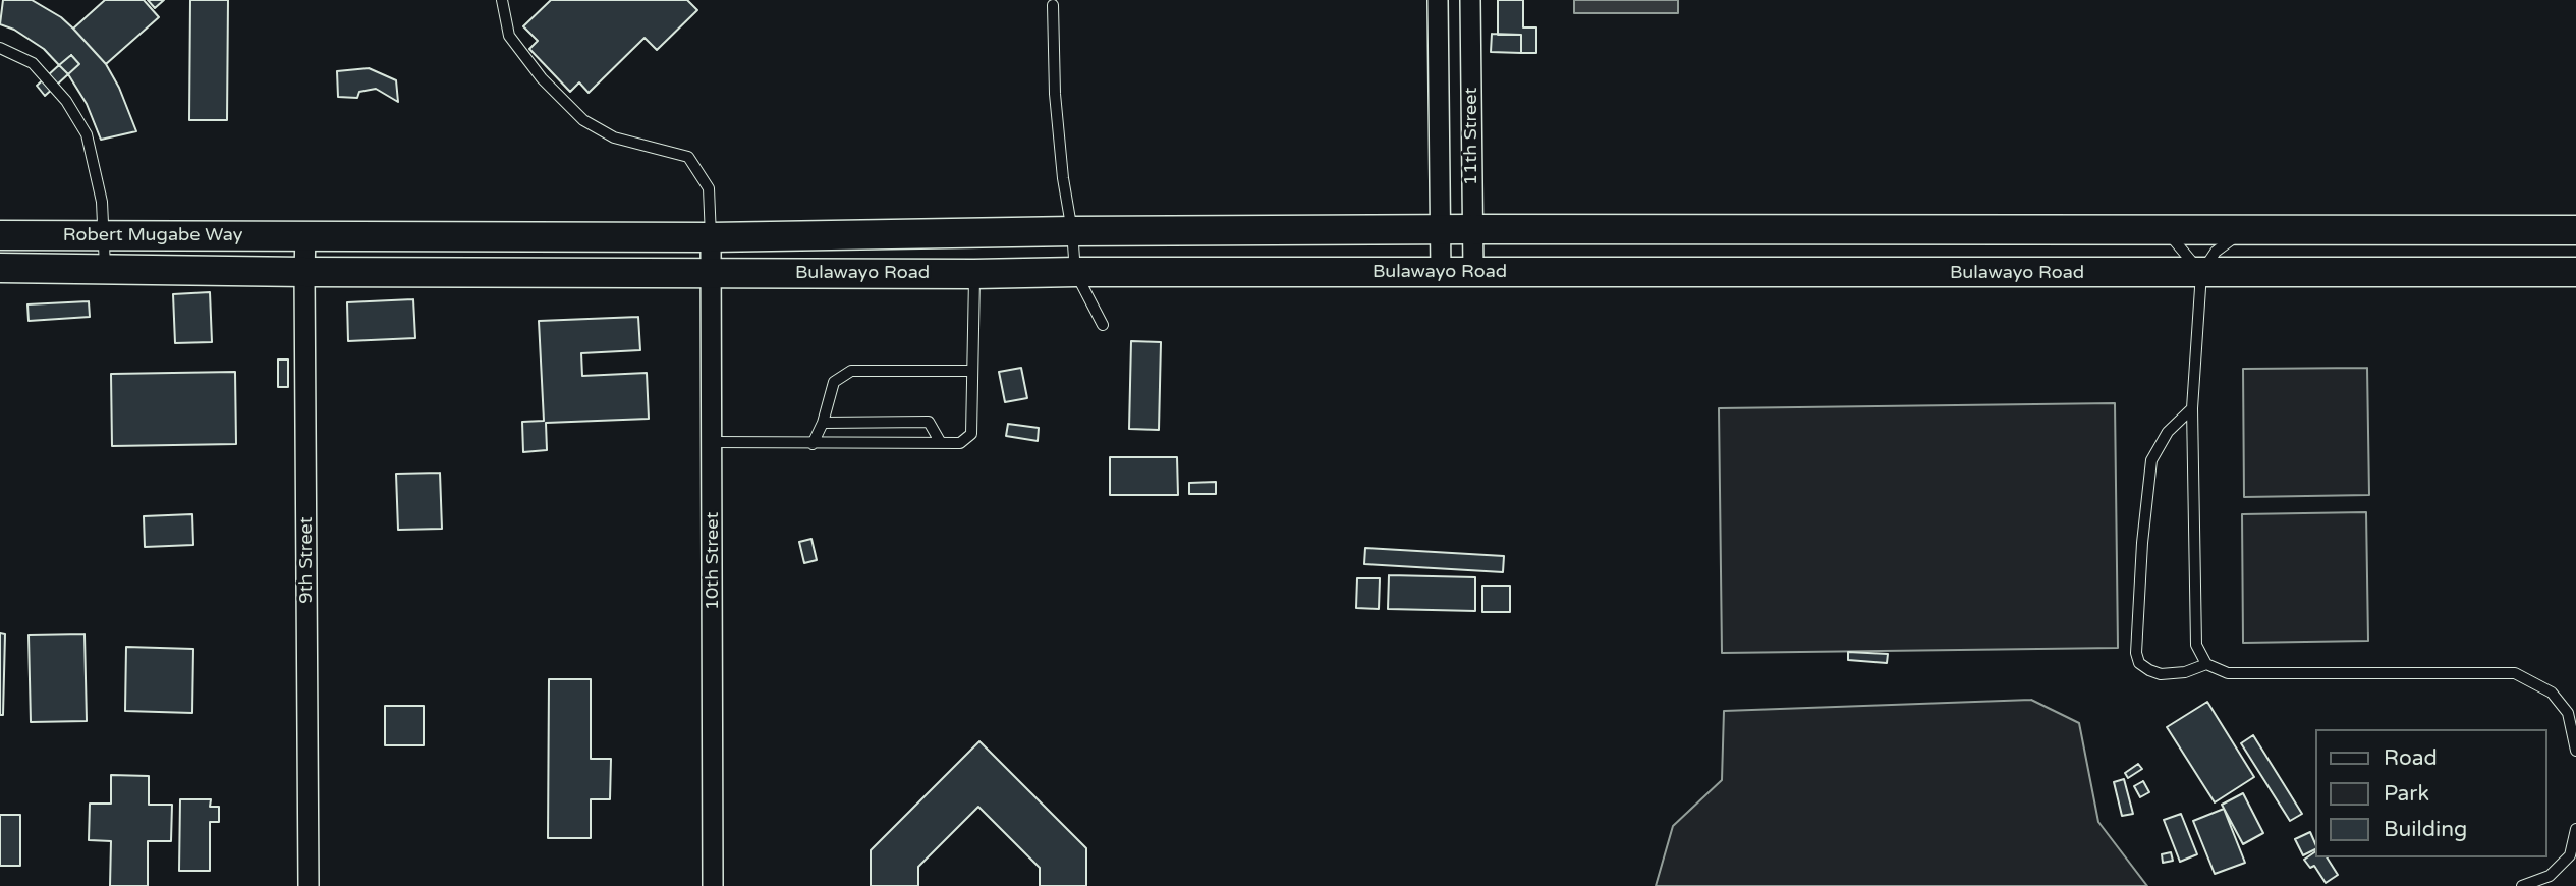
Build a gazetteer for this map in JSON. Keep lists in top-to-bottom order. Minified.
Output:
{"streets":{"street":["11th Street","Robert Mugabe Way","Bulawayo Road","9th Street","10th Street"]},"crossings":[["11th Street","Bulawayo Road"],["Robert Mugabe Way","Bulawayo Road"],["Robert Mugabe Way","9th Street"],["Bulawayo Road","9th Street"],["Bulawayo Road","10th Street"]],"legend":["Road","Park","Building"]}
